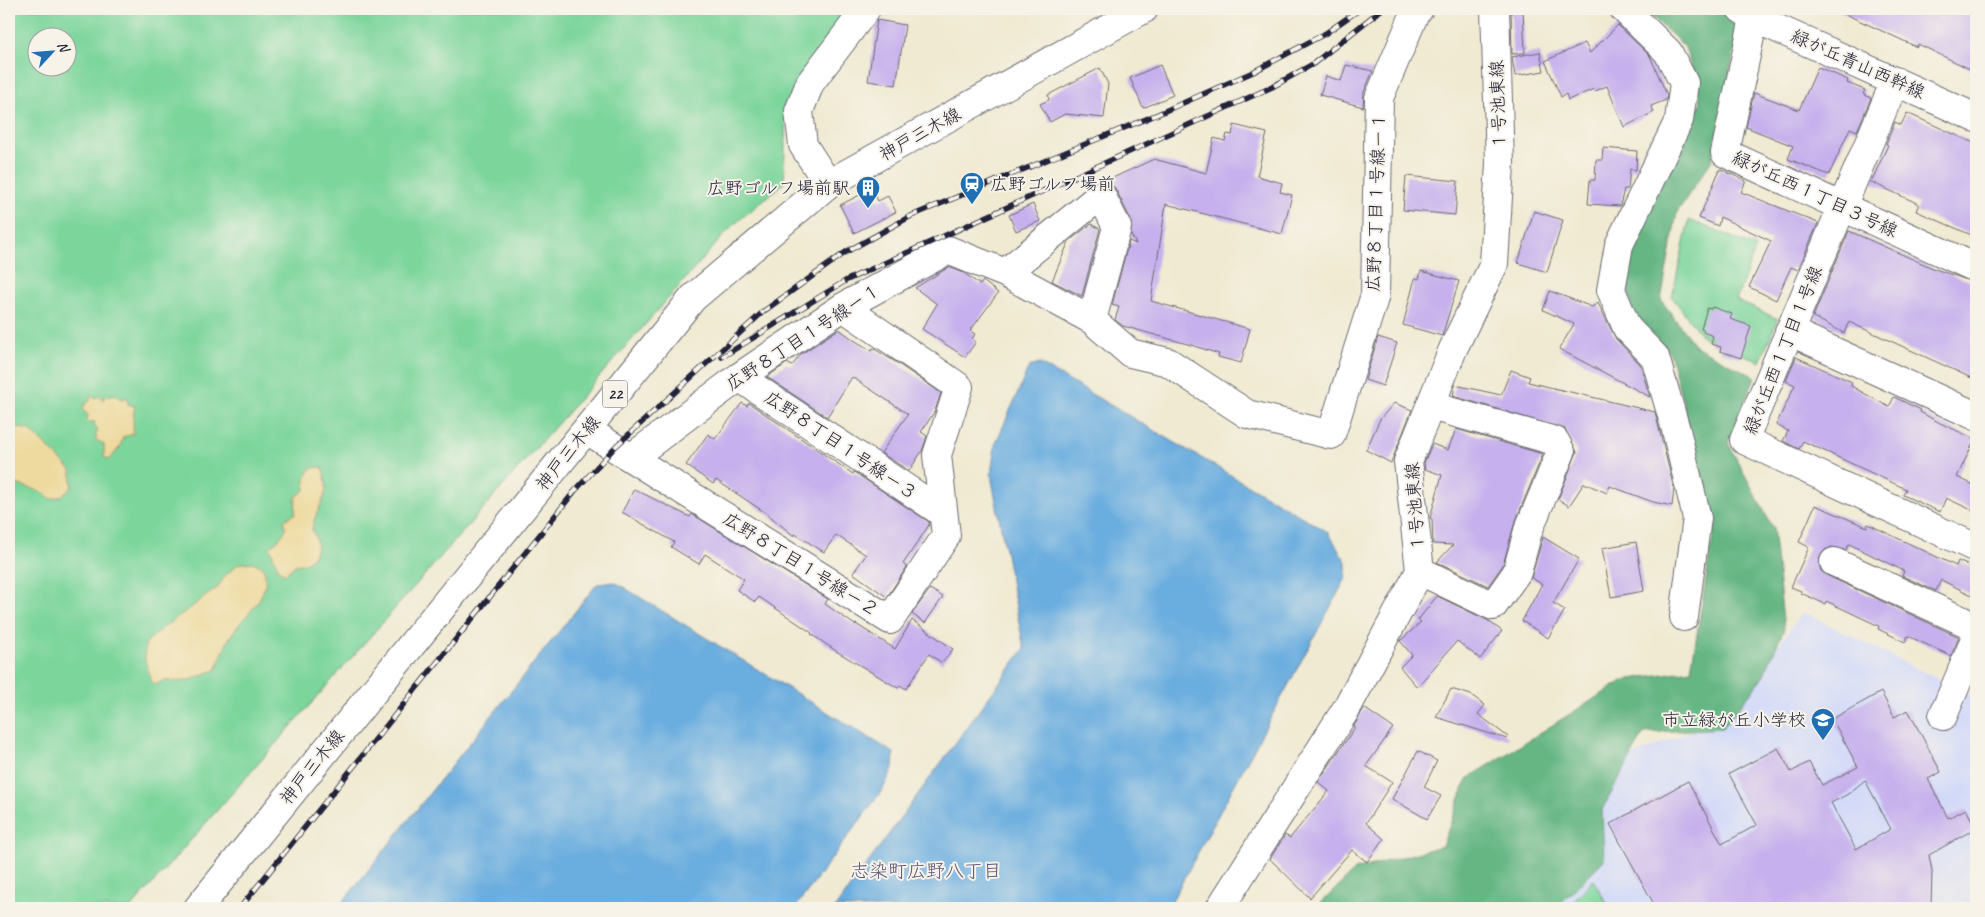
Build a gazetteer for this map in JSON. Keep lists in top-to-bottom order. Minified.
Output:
{"streets":{"street":["緑が丘青山西幹線","１号池東線","神戸三木線","緑が丘西１丁目３号線","広野８丁目１号線ー１","緑が丘西１丁目１号線","22","広野８丁目１号線ー３","広野８丁目１号線ー２"]},"crossings":[["緑が丘青山西幹線","緑が丘西１丁目３号線"],["緑が丘青山西幹線","緑が丘西１丁目１号線"],["緑が丘西１丁目３号線","緑が丘西１丁目１号線"],["広野８丁目１号線ー１","広野８丁目１号線ー３"],["広野８丁目１号線ー１","広野８丁目１号線ー２"],["広野８丁目１号線ー３","広野８丁目１号線ー２"]],"districts":["志染町広野八丁目"],"places":{"station":["広野ゴルフ場前"],"building":["広野ゴルフ場前駅"],"school or university":["市立緑が丘小学校"]},"north":"top right"}
